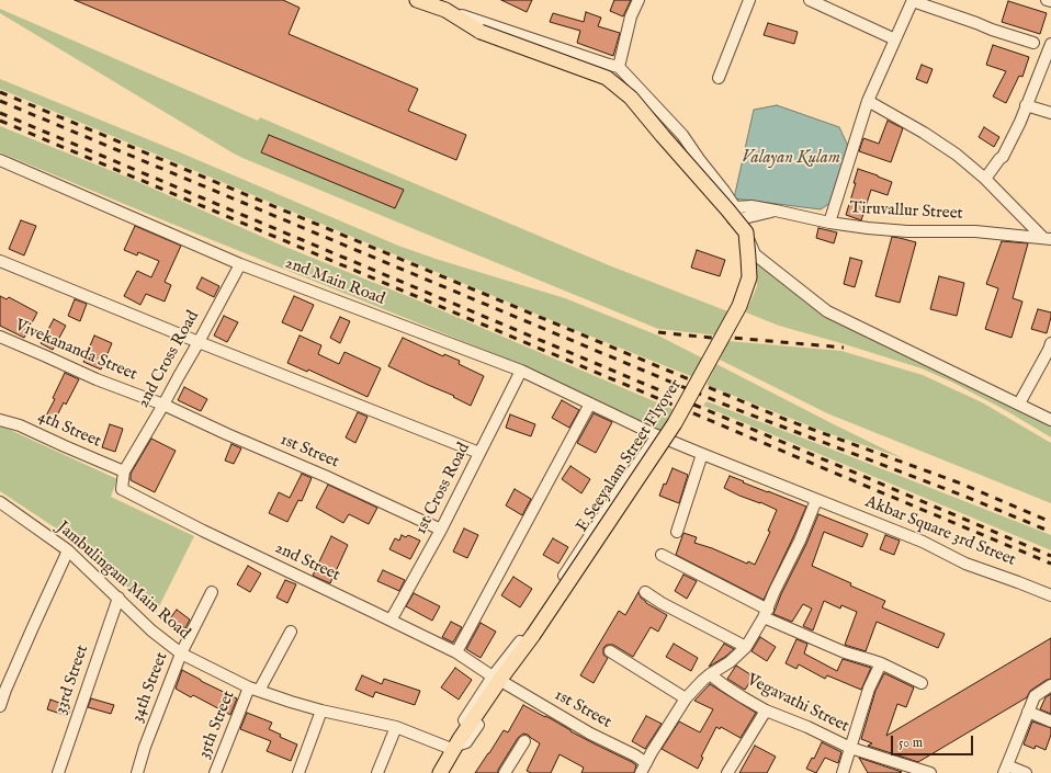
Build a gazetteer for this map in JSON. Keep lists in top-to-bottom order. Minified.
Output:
{"streets":{"main road":["E Seeyalam Street Flyover"],"street":["Tiruvallur Street","2nd Main Road","Vivekananda Street","2nd Cross Road","4th Street","1st Street","1st Cross Road","Akbar Square 3rd Street","2nd Street","Jambulingam Main Road","33rd Street","34th Street","Vegavathi Street","35th Street"]},"crossings":[["2nd Main Road","2nd Cross Road"],["2nd Main Road","1st Cross Road"],["2nd Main Road","Akbar Square 3rd Street"],["Vivekananda Street","2nd Cross Road"],["Vivekananda Street","1st Street"],["2nd Cross Road","4th Street"],["2nd Cross Road","1st Street"],["2nd Cross Road","2nd Street"],["4th Street","2nd Street"],["1st Street","1st Cross Road"],["E Seeyalam Street Flyover","Jambulingam Main Road"],["1st Cross Road","2nd Street"],["Jambulingam Main Road","33rd Street"],["Jambulingam Main Road","34th Street"],["Jambulingam Main Road","35th Street"]],"water":["Valayan Kulam"],"scale_bar":"50 m"}
